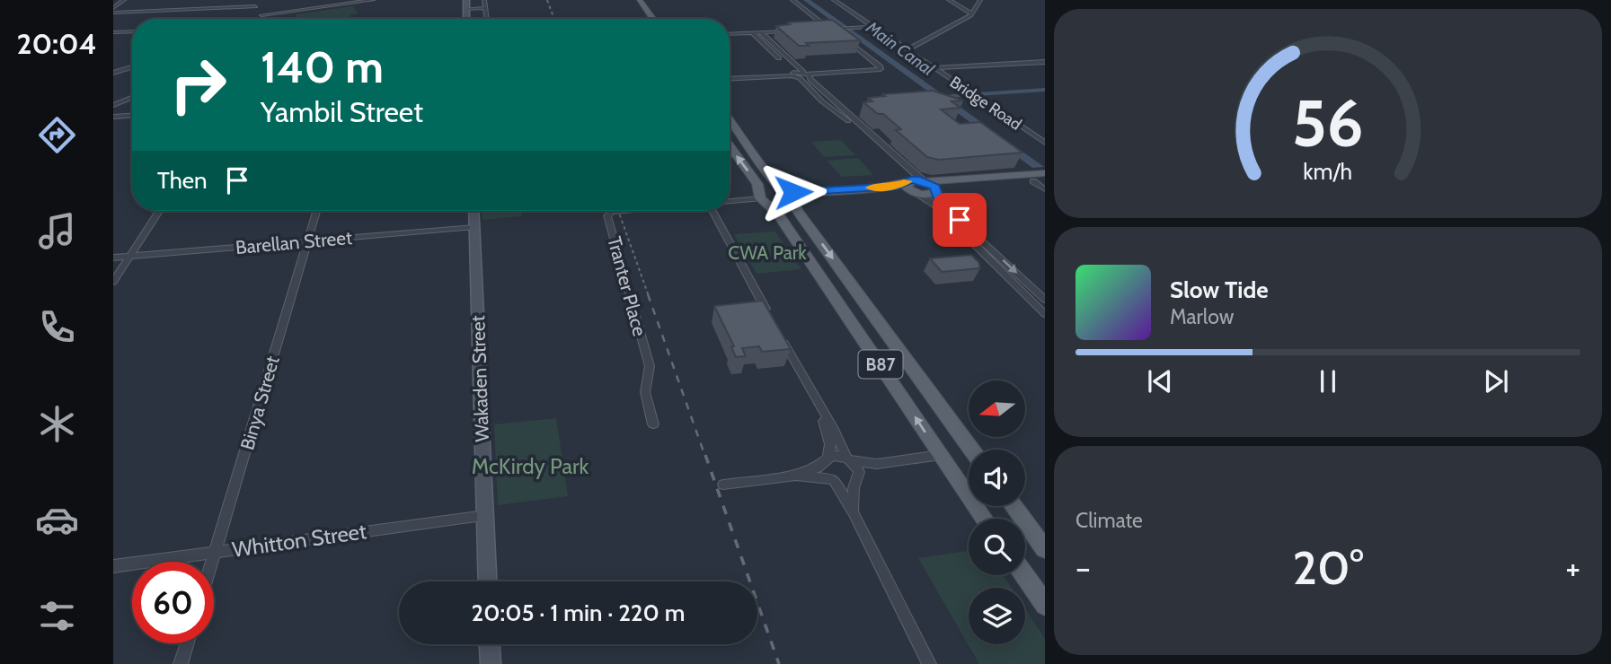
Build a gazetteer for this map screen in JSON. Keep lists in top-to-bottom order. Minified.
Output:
{"streets":{"main road":["B87"],"street":["Bridge Road","Barellan Street","Tranter Place","Wakaden Street","Binya Street","Whitton Street"]},"crossings":[["Barellan Street","Wakaden Street"],["Barellan Street","Binya Street"],["Wakaden Street","Whitton Street"],["Binya Street","Whitton Street"]],"water":["Main Canal"],"parks":["CWA Park","McKirdy Park"],"north":"left","page":{"tabs":"20:04","turn":["140 m","Yambil Street"],"then":"Then","song":["Slow Tide","Marlow"],"tile":"Climate","heat":["−","20°","+"],"limit":"60","trip":"20:05 · 1 min · 220 m","gauge":["56","km/h"]}}
